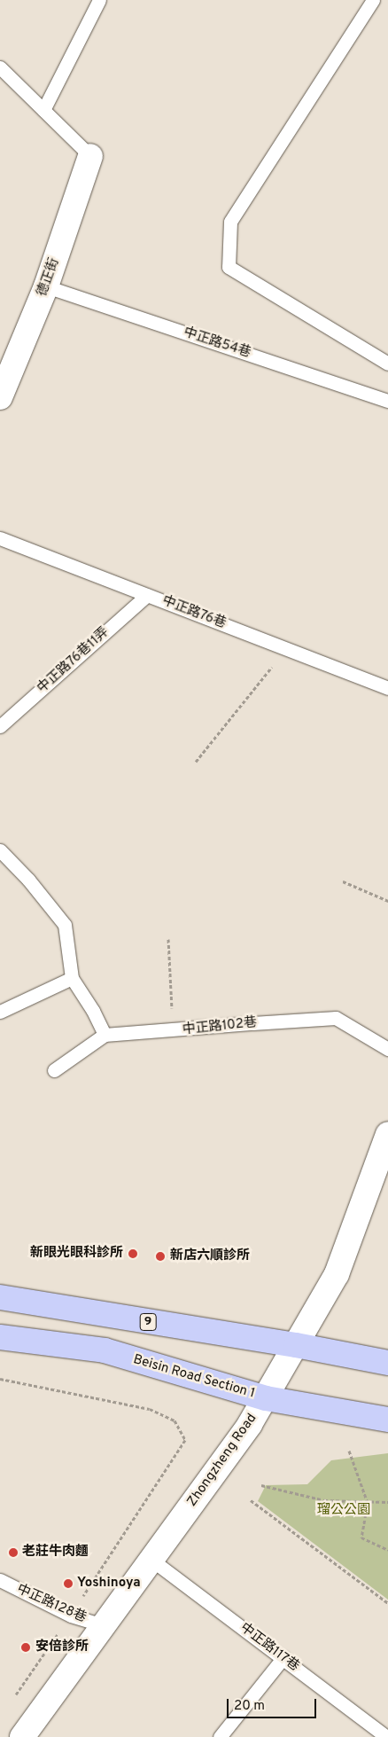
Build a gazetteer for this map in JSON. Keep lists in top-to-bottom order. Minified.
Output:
{"streets":{"main road":["9","Beisin Road Section 1"],"street":["德正街","Zhongzheng Road"],"lane":["中正路54巷","中正路76巷","中正路76巷11弄","中正路102巷","中正路128巷","中正路117巷"]},"crossings":[["德正街","中正路54巷"],["中正路76巷","中正路76巷11弄"],["9","Zhongzheng Road"],["Beisin Road Section 1","Zhongzheng Road"],["Zhongzheng Road","中正路128巷"],["Zhongzheng Road","中正路117巷"]],"parks":["瑠公公園"],"places":["新眼光眼科診所","新店六順診所","老莊牛肉麵","Yoshinoya","安倍診所"],"scale_bar":"20 m"}
